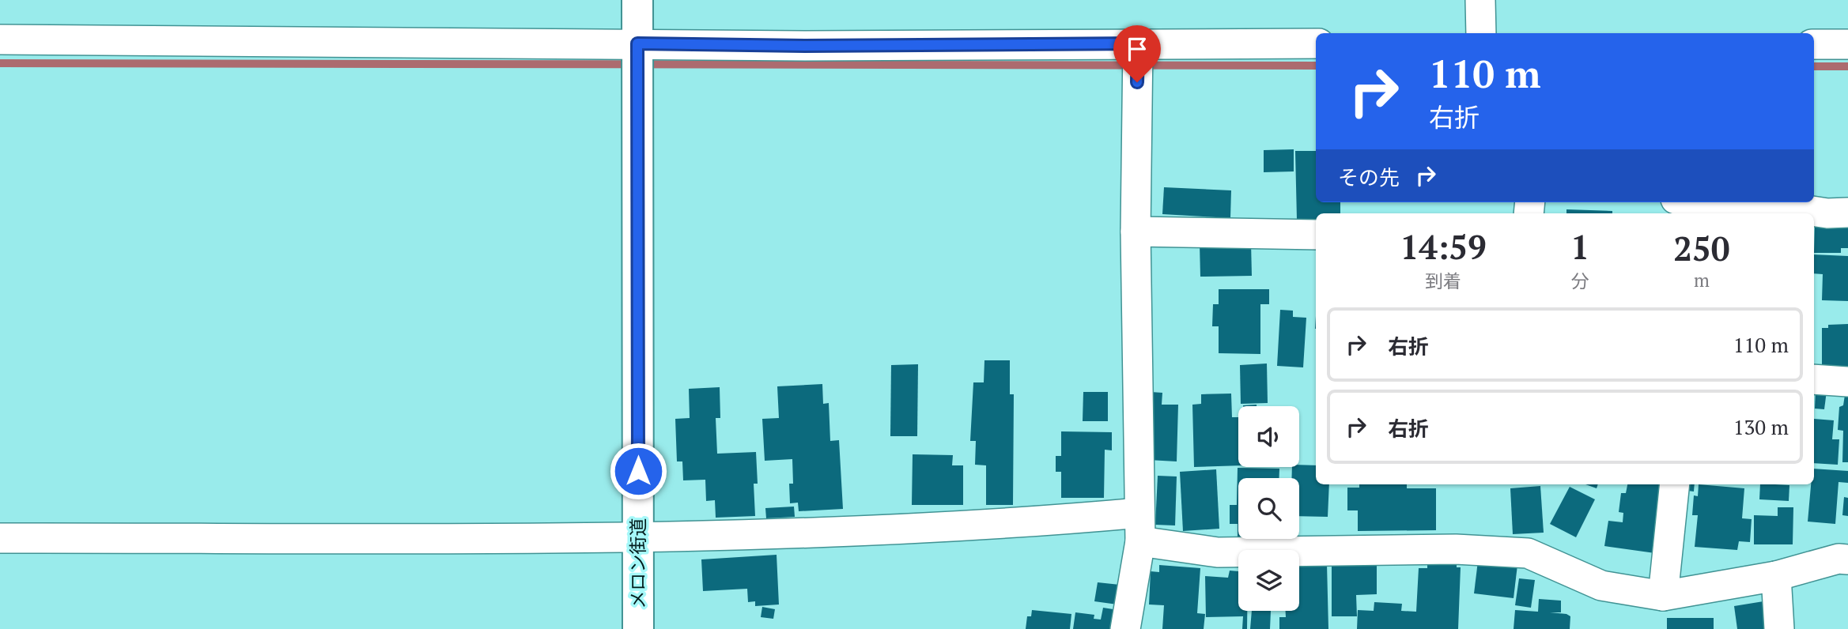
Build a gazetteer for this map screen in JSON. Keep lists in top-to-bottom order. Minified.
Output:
{"streets":{"street":["メロン街道"]},"page":{"turn":["110 m","右折"],"then":"その先","eta":["14:59","到着","1","分","250","m"],"list":[{"name":"右折","value":"110 m"},{"name":"右折","value":"130 m"}]}}
